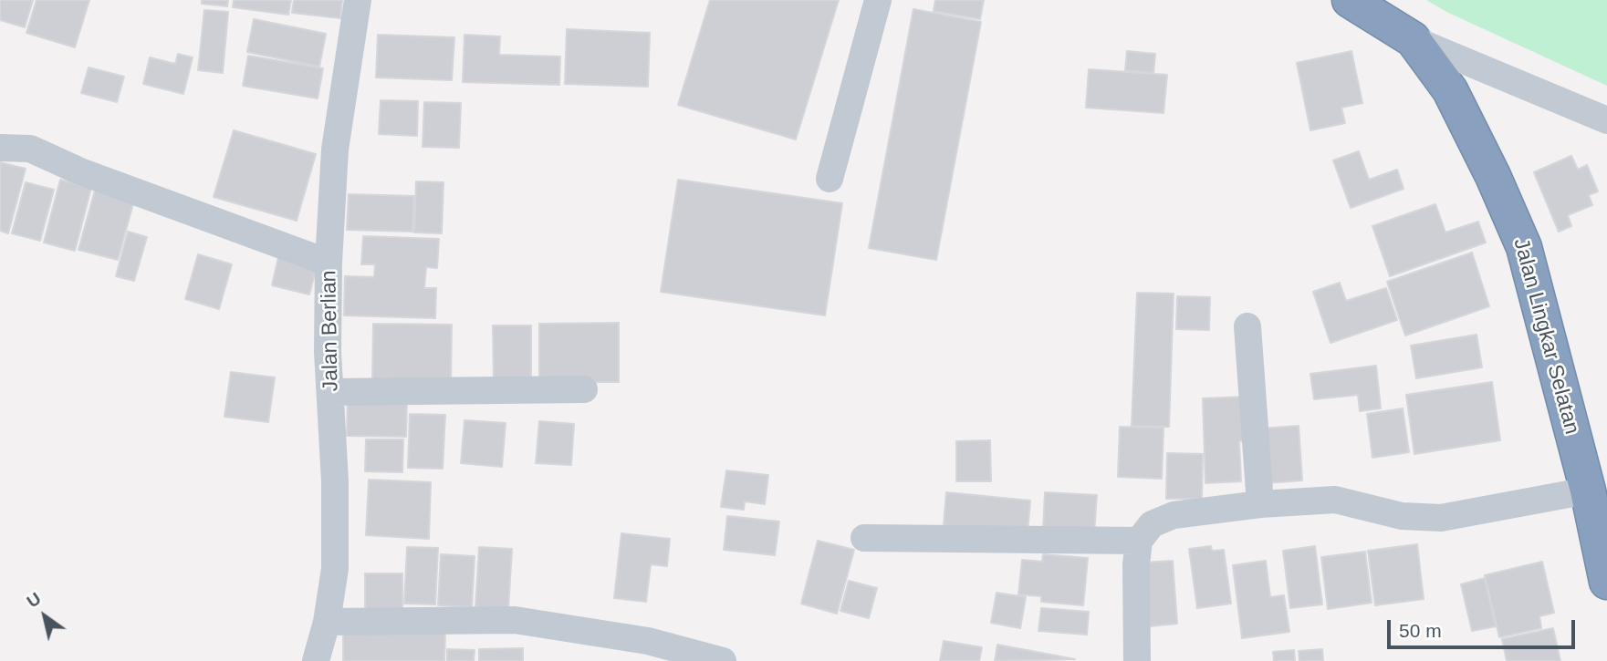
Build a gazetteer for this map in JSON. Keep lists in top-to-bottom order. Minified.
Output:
{"streets":{"highway":["Jalan Lingkar Selatan"],"street":["Jalan Berlian"]},"scale_bar":"50 m","north":"top left"}
